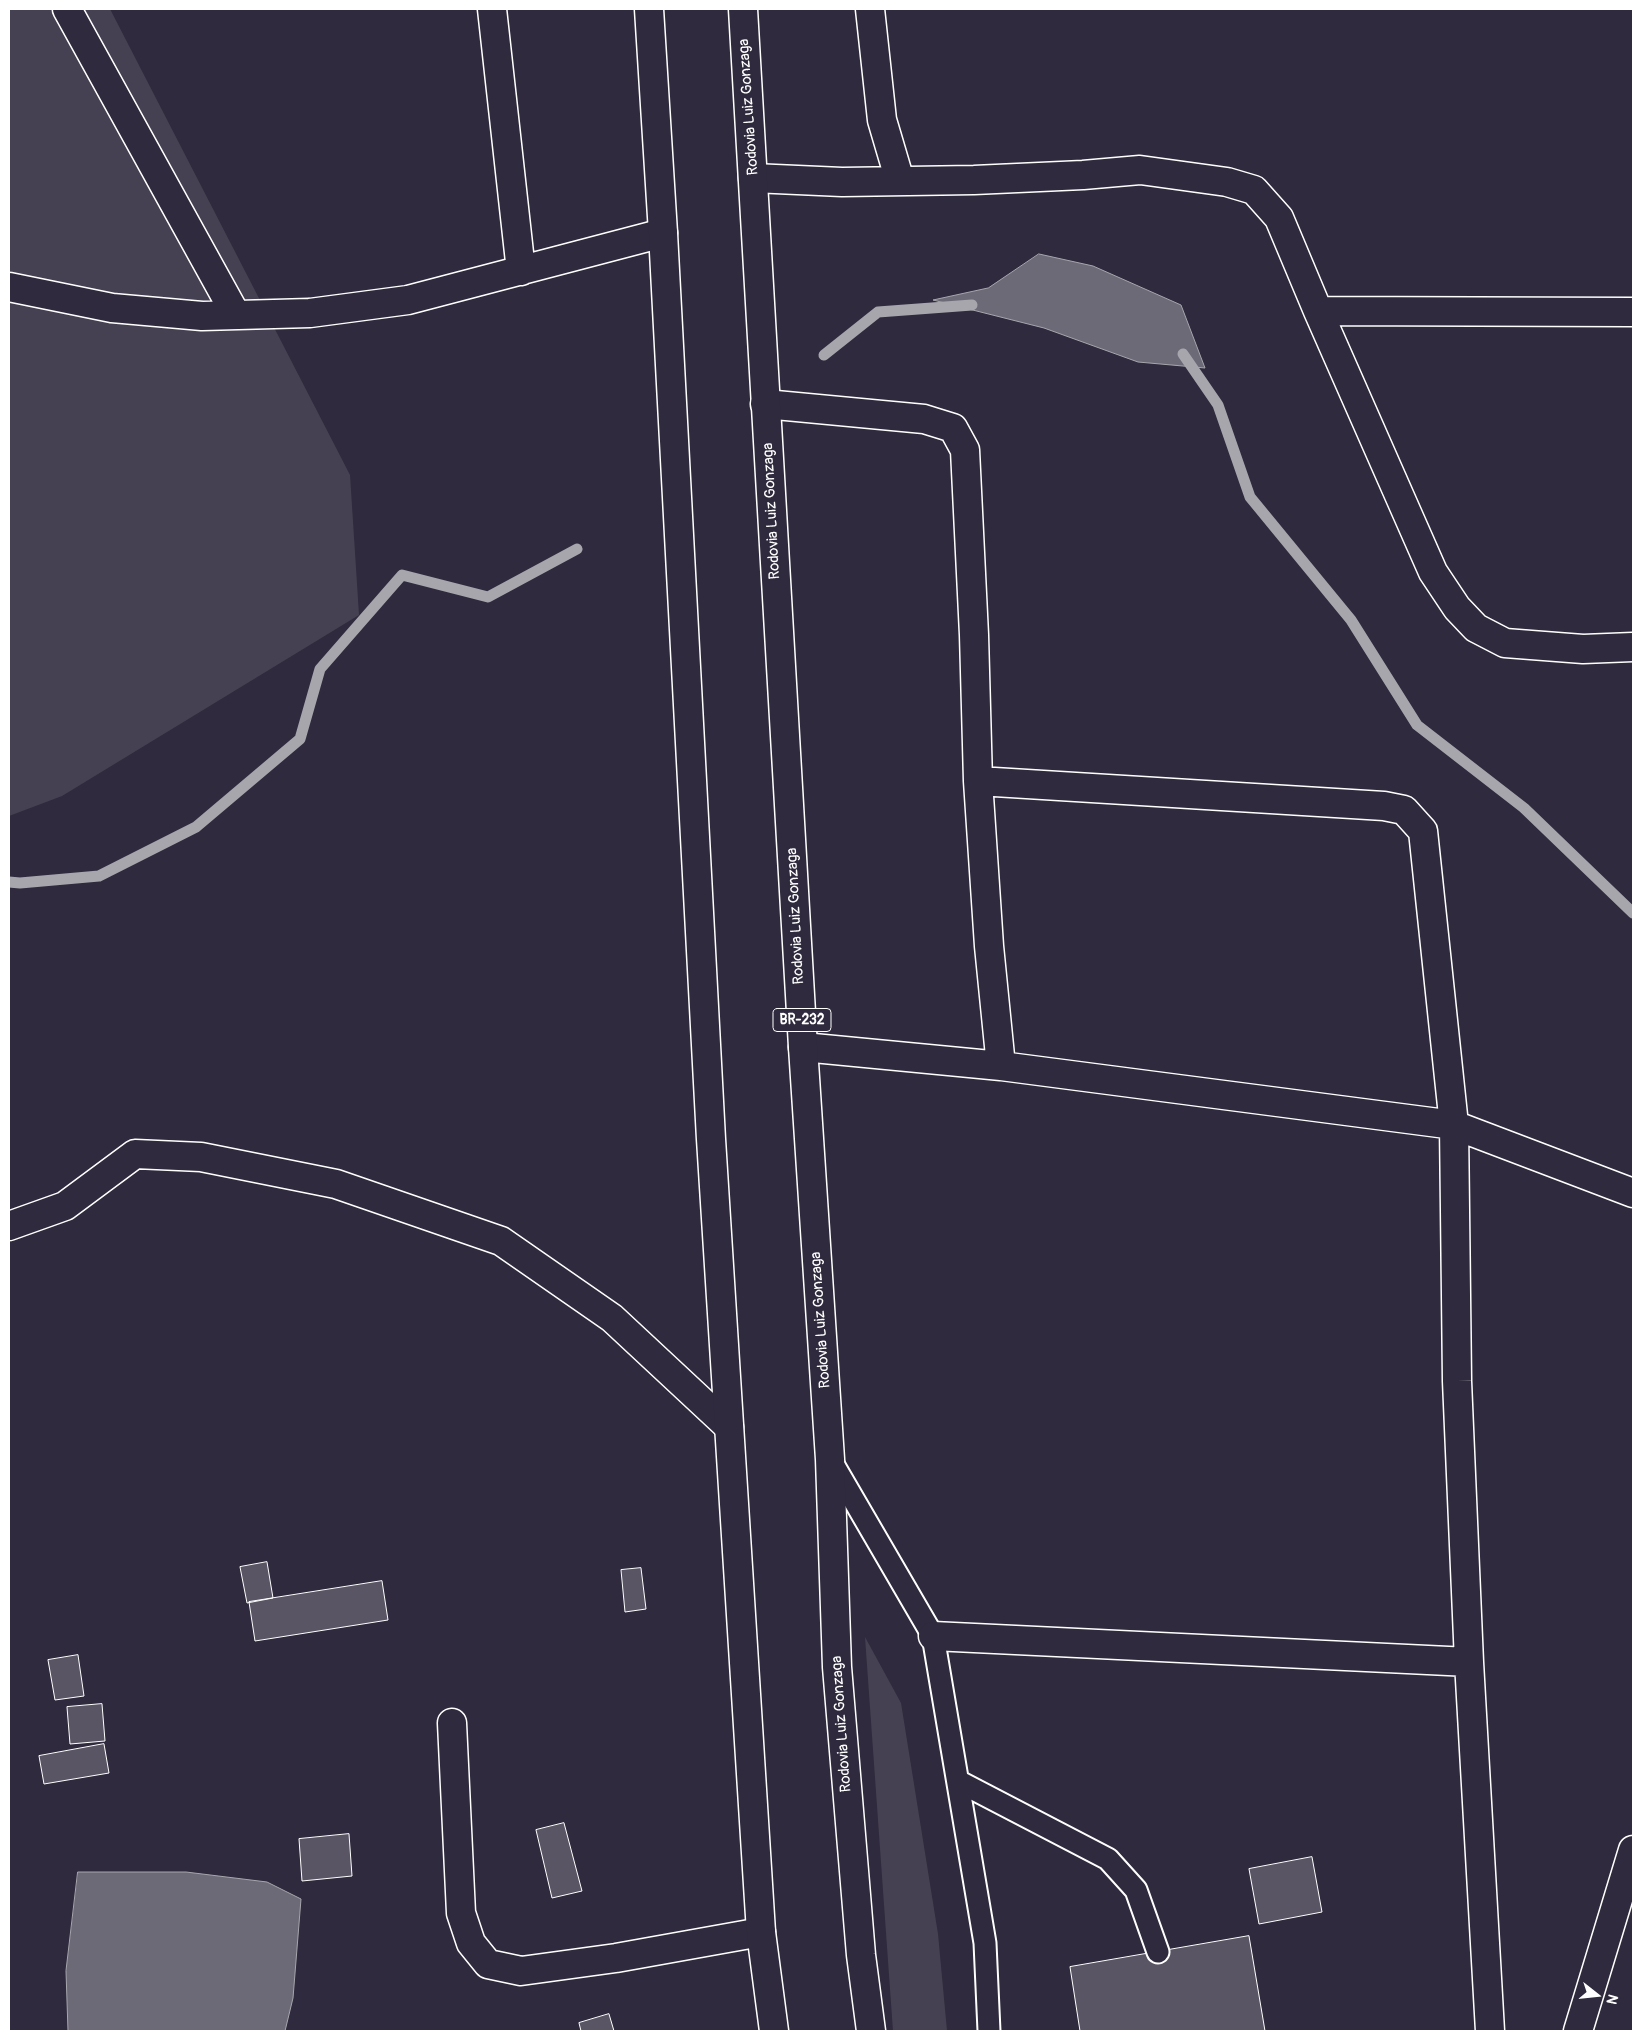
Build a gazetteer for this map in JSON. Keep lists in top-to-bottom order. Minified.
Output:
{"streets":{"main road":["Rodovia Luiz Gonzaga","BR-232"]},"north":"right"}
